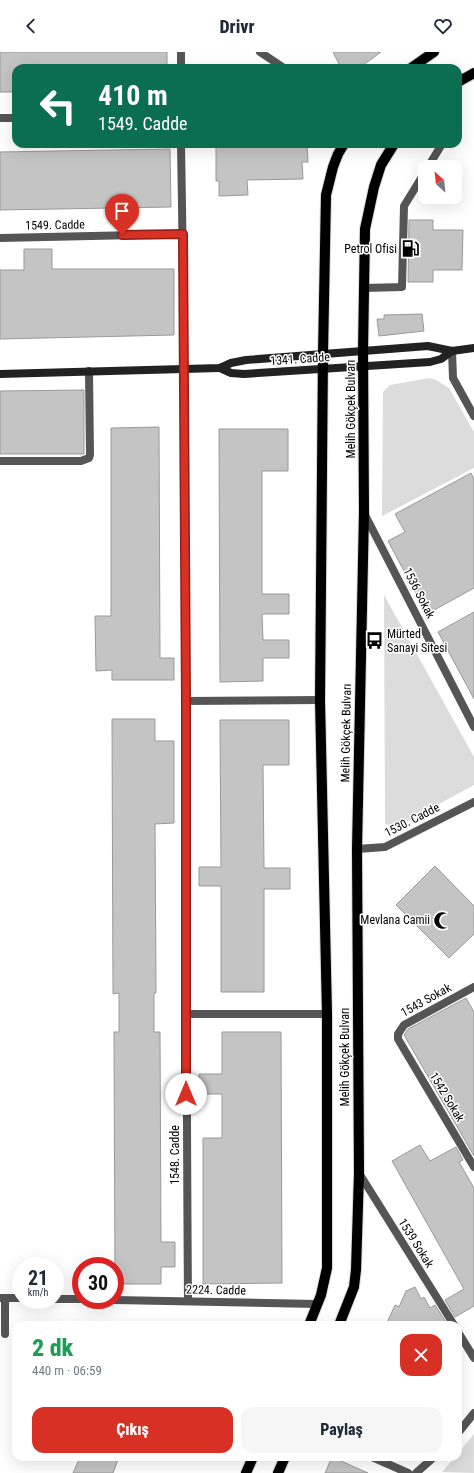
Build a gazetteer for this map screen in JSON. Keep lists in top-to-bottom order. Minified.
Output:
{"streets":{"main road":["Melih Gökçek Bulvarı"],"street":["1549. Cadde","1341. Cadde","1536 Sokak","1530. Cadde","1543 Sokak","1542 Sokak","1548. Cadde","1539 Sokak","2224. Cadde"]},"crossings":[["1549. Cadde","1548. Cadde"],["1341. Cadde","Melih Gökçek Bulvarı"],["1341. Cadde","1548. Cadde"],["Melih Gökçek Bulvarı","1536 Sokak"],["Melih Gökçek Bulvarı","1530. Cadde"],["Melih Gökçek Bulvarı","1539 Sokak"],["Melih Gökçek Bulvarı","2224. Cadde"],["1543 Sokak","1542 Sokak"],["1548. Cadde","2224. Cadde"]],"places":{"fuel station":["Petrol Ofisi"],"bus stop":["Mürted Sanayi Sitesi"],"mosque":["Mevlana Camii"]},"north":"top left","page":{"header":"Drivr","turn":["410 m","1549. Cadde"],"speed":"21 km/h","limit":"30","heading":["2 dk","440 m · 06:59"],"buttons":["Çıkış","Paylaş"]}}
